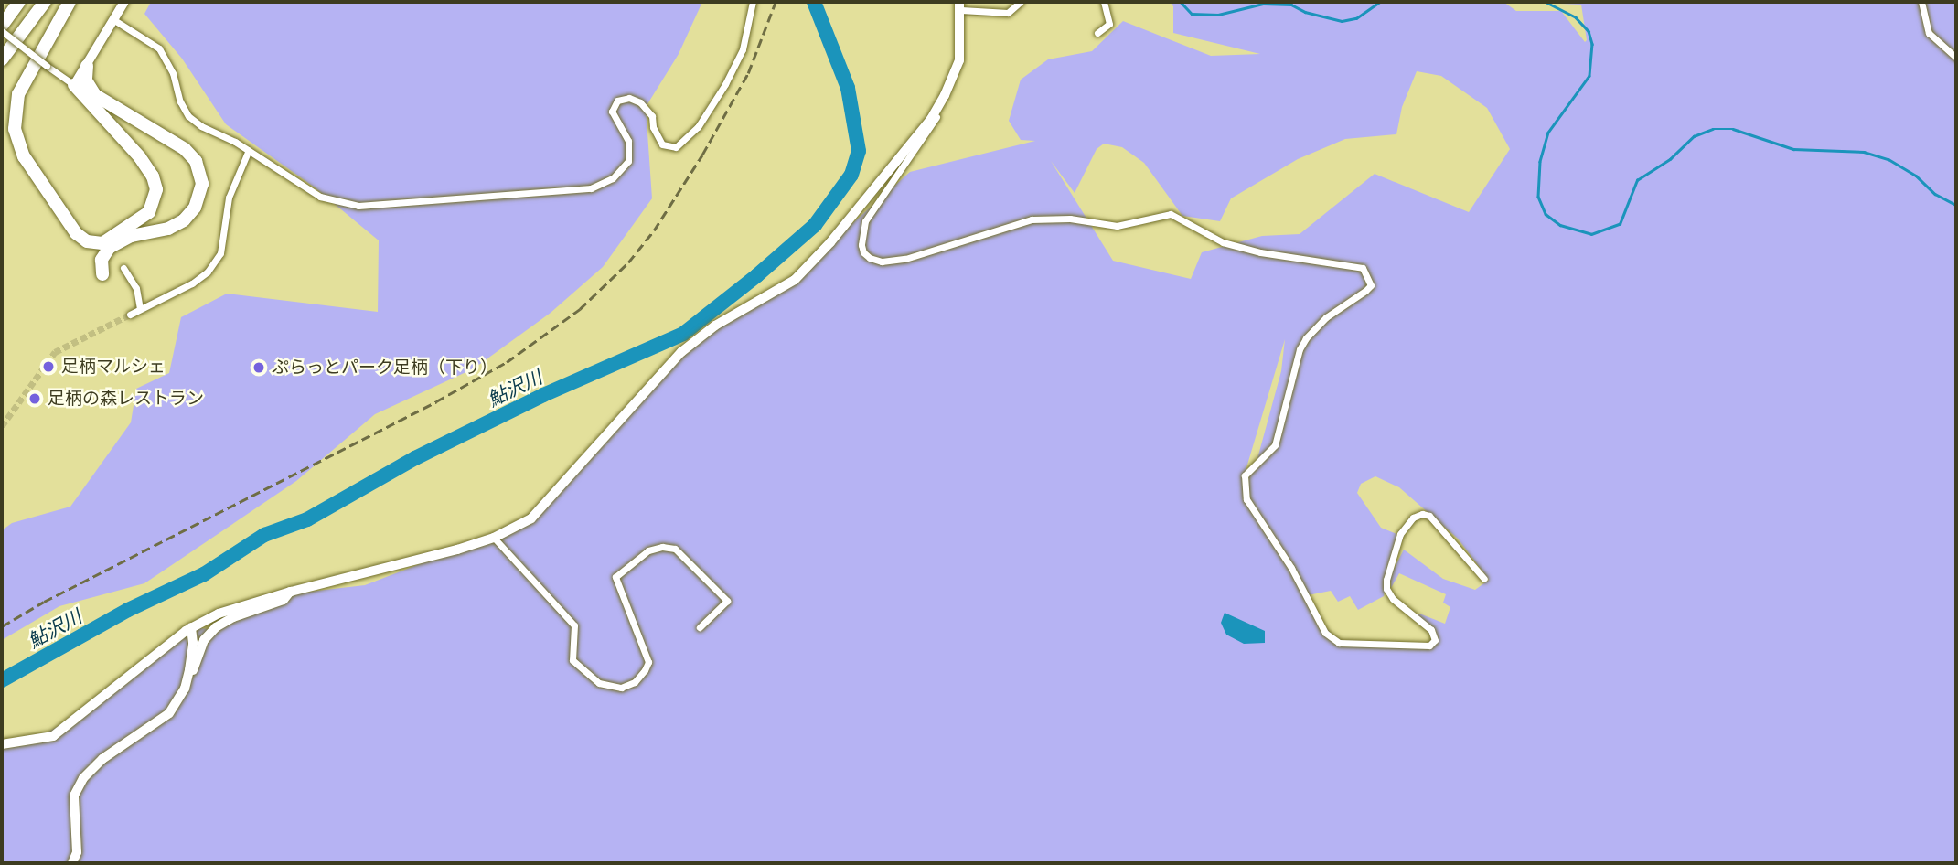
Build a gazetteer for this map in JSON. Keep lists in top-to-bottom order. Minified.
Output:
{"water":["鮎沢川"],"places":["足柄マルシェ","ぷらっとパーク足柄（下り）","足柄の森レストラン"]}
